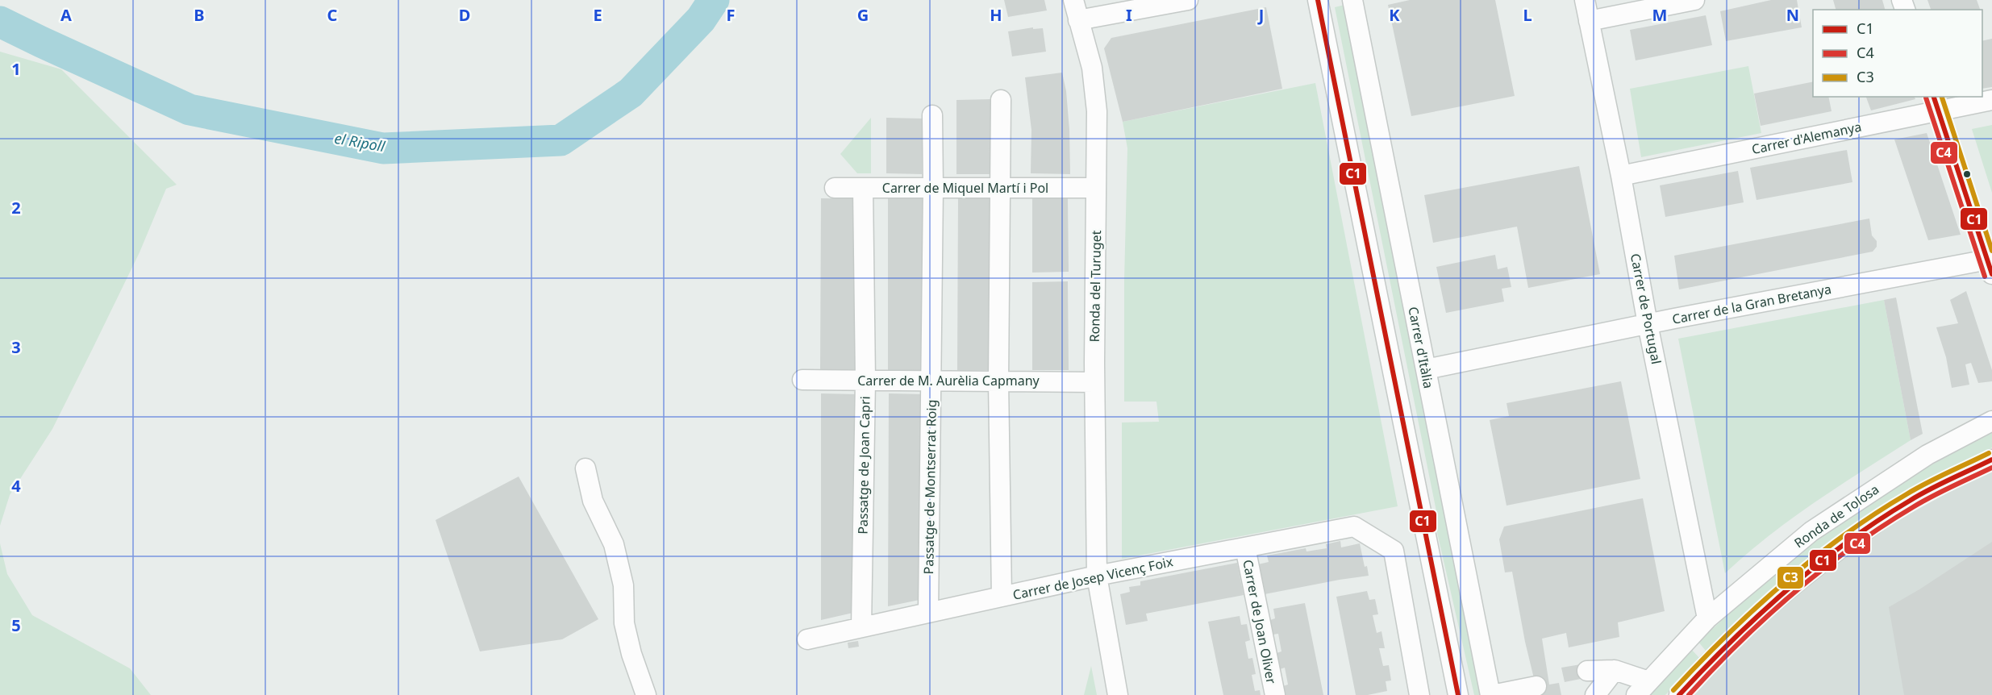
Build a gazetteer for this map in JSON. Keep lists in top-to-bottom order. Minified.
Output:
{"streets":{"street":["Carrer d'Alemanya","Carrer de Miquel Martí i Pol","Ronda del Turuget","Carrer de la Gran Bretanya","Carrer de Portugal","Carrer d'Itàlia","Carrer de M. Aurèlia Capmany","Passatge de Joan Capri","Passatge de Montserrat Roig","Ronda de Tolosa","Carrer de Josep Vicenç Foix","Carrer de Joan Oliver"]},"crossings":[["Carrer d'Alemanya","Carrer de Portugal"],["Carrer de Miquel Martí i Pol","Ronda del Turuget"],["Carrer de Miquel Martí i Pol","Passatge de Joan Capri"],["Carrer de Miquel Martí i Pol","Passatge de Montserrat Roig"],["Ronda del Turuget","Carrer de M. Aurèlia Capmany"],["Ronda del Turuget","Carrer de Josep Vicenç Foix"],["Carrer de la Gran Bretanya","Carrer de Portugal"],["Carrer de la Gran Bretanya","Carrer d'Itàlia"],["Carrer de Portugal","Ronda de Tolosa"],["Carrer de M. Aurèlia Capmany","Passatge de Joan Capri"],["Carrer de M. Aurèlia Capmany","Passatge de Montserrat Roig"],["Passatge de Joan Capri","Carrer de Josep Vicenç Foix"],["Passatge de Montserrat Roig","Carrer de Josep Vicenç Foix"],["Carrer de Josep Vicenç Foix","Carrer de Joan Oliver"]],"water":["el Ripoll"],"lines":["transit line C1","transit line C3","transit line C4"],"legend":["C1","C4","C3"],"grid":{"columns":["A","B","C","D","E","F","G","H","I","J","K","L","M","N"],"rows":["1","2","3","4","5"]}}
